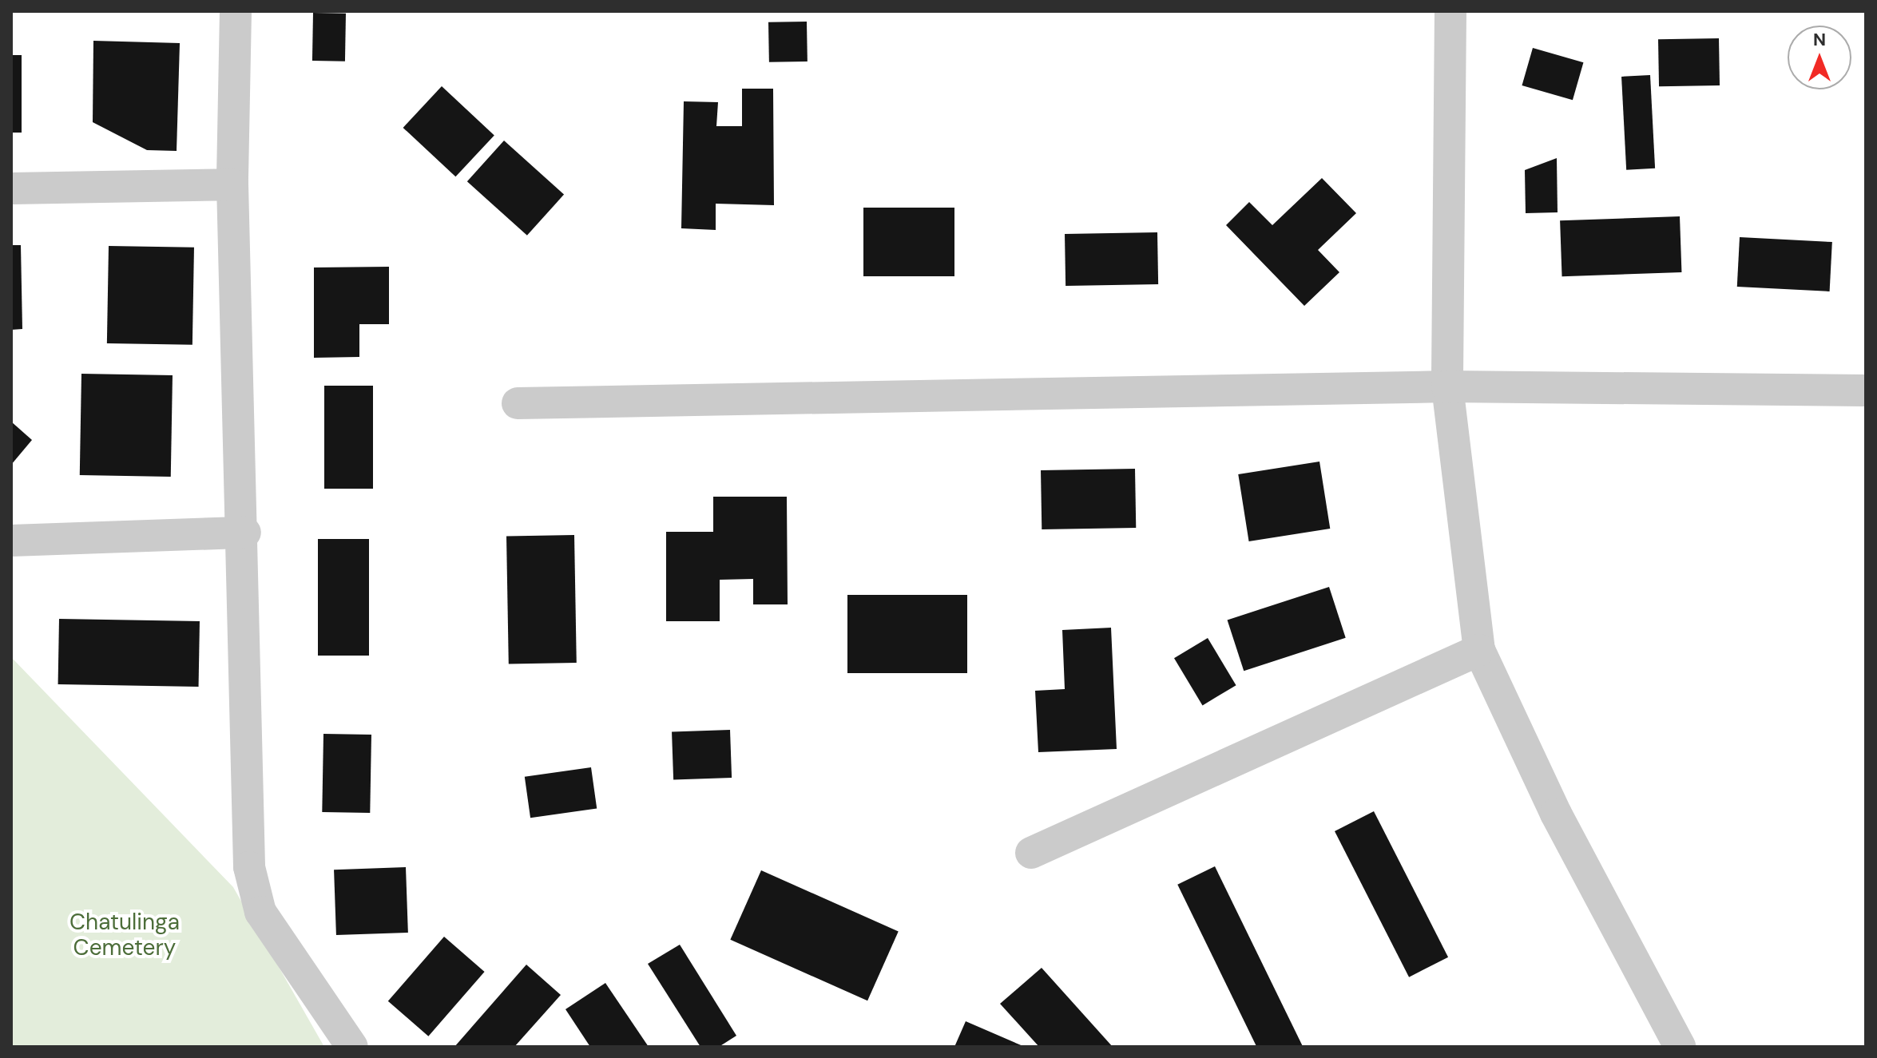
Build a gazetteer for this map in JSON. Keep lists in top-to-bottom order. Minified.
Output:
{"parks":["Chatulinga Cemetery"],"north":"top"}
